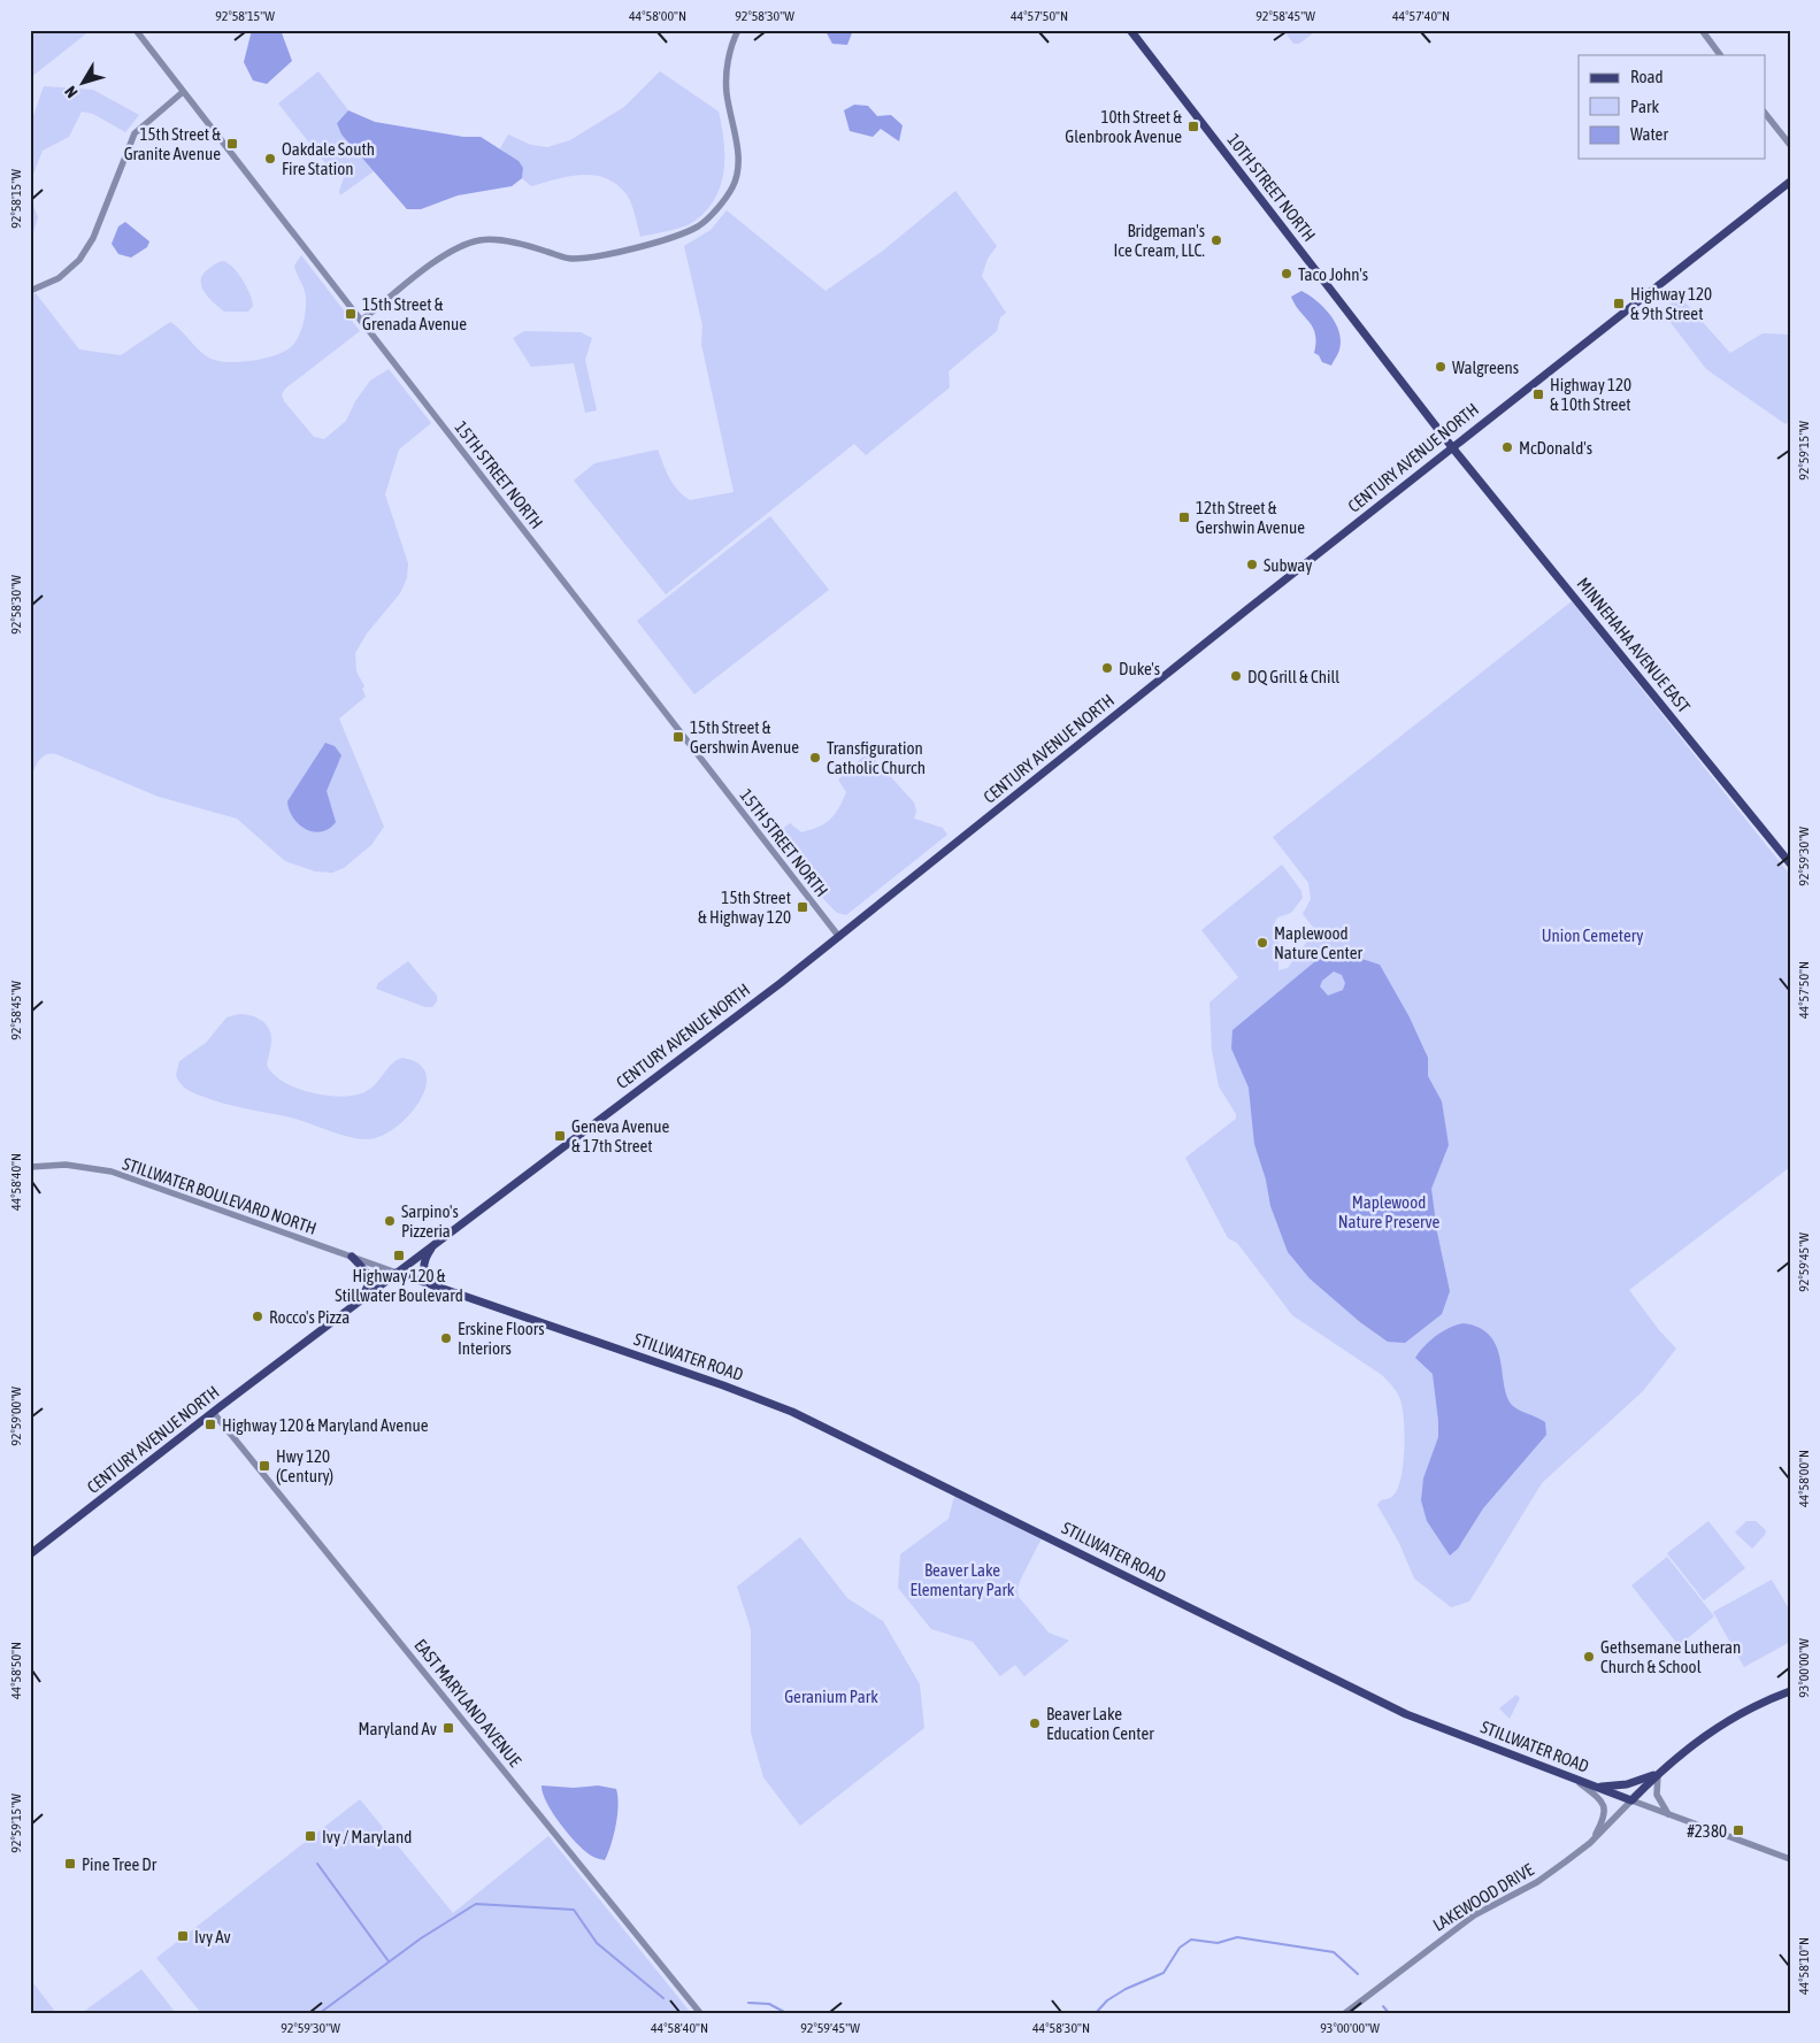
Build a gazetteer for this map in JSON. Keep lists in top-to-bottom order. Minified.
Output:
{"streets":{"main road":["10TH STREET NORTH","CENTURY AVENUE NORTH","MINNEHAHA AVENUE EAST","STILLWATER ROAD"],"street":["15TH STREET NORTH","STILLWATER BOULEVARD NORTH","EAST MARYLAND AVENUE","LAKEWOOD DRIVE"]},"crossings":[["10TH STREET NORTH","CENTURY AVENUE NORTH"],["10TH STREET NORTH","MINNEHAHA AVENUE EAST"],["CENTURY AVENUE NORTH","15TH STREET NORTH"],["CENTURY AVENUE NORTH","MINNEHAHA AVENUE EAST"],["CENTURY AVENUE NORTH","STILLWATER BOULEVARD NORTH"],["CENTURY AVENUE NORTH","STILLWATER ROAD"],["CENTURY AVENUE NORTH","EAST MARYLAND AVENUE"],["STILLWATER BOULEVARD NORTH","STILLWATER ROAD"],["STILLWATER ROAD","LAKEWOOD DRIVE"]],"parks":["Union Cemetery","Maplewood Nature Preserve","Beaver Lake Elementary Park","Geranium Park"],"places":{"transit":["10th Street & Glenbrook Avenue","15th Street & Granite Avenue","Highway 120 & 9th Street","15th Street & Grenada Avenue","Highway 120 & 10th Street","12th Street & Gershwin Avenue","15th Street & Gershwin Avenue","15th Street & Highway 120","Geneva Avenue & 17th Street","Highway 120 & Stillwater Boulevard","Highway 120 & Maryland Avenue","Hwy 120 (Century)","Maryland Av","#2380","Ivy / Maryland","Pine Tree Dr","Ivy Av"],"other":["Oakdale South Fire Station","Bridgeman's Ice Cream, LLC.","Taco John's","Walgreens","McDonald's","Subway","Duke's","DQ Grill & Chill","Transfiguration Catholic Church","Maplewood Nature Center","Sarpino's Pizzeria","Rocco's Pizza","Erskine Floors Interiors","Gethsemane Lutheran Church & School","Beaver Lake Education Center"]},"legend":["Road","Park","Water"],"north":"bottom left","coordinates":["92°58'15\"W","44°58'00\"N","92°58'30\"W","44°57'50\"N","92°58'45\"W","44°57'40\"N","92°59'15\"W","92°59'30\"W","44°58'40\"N","92°59'45\"W","92°59'00\"W","93°00'00\"W","44°58'50\"N","44°58'10\"N","44°58'30\"N"]}
